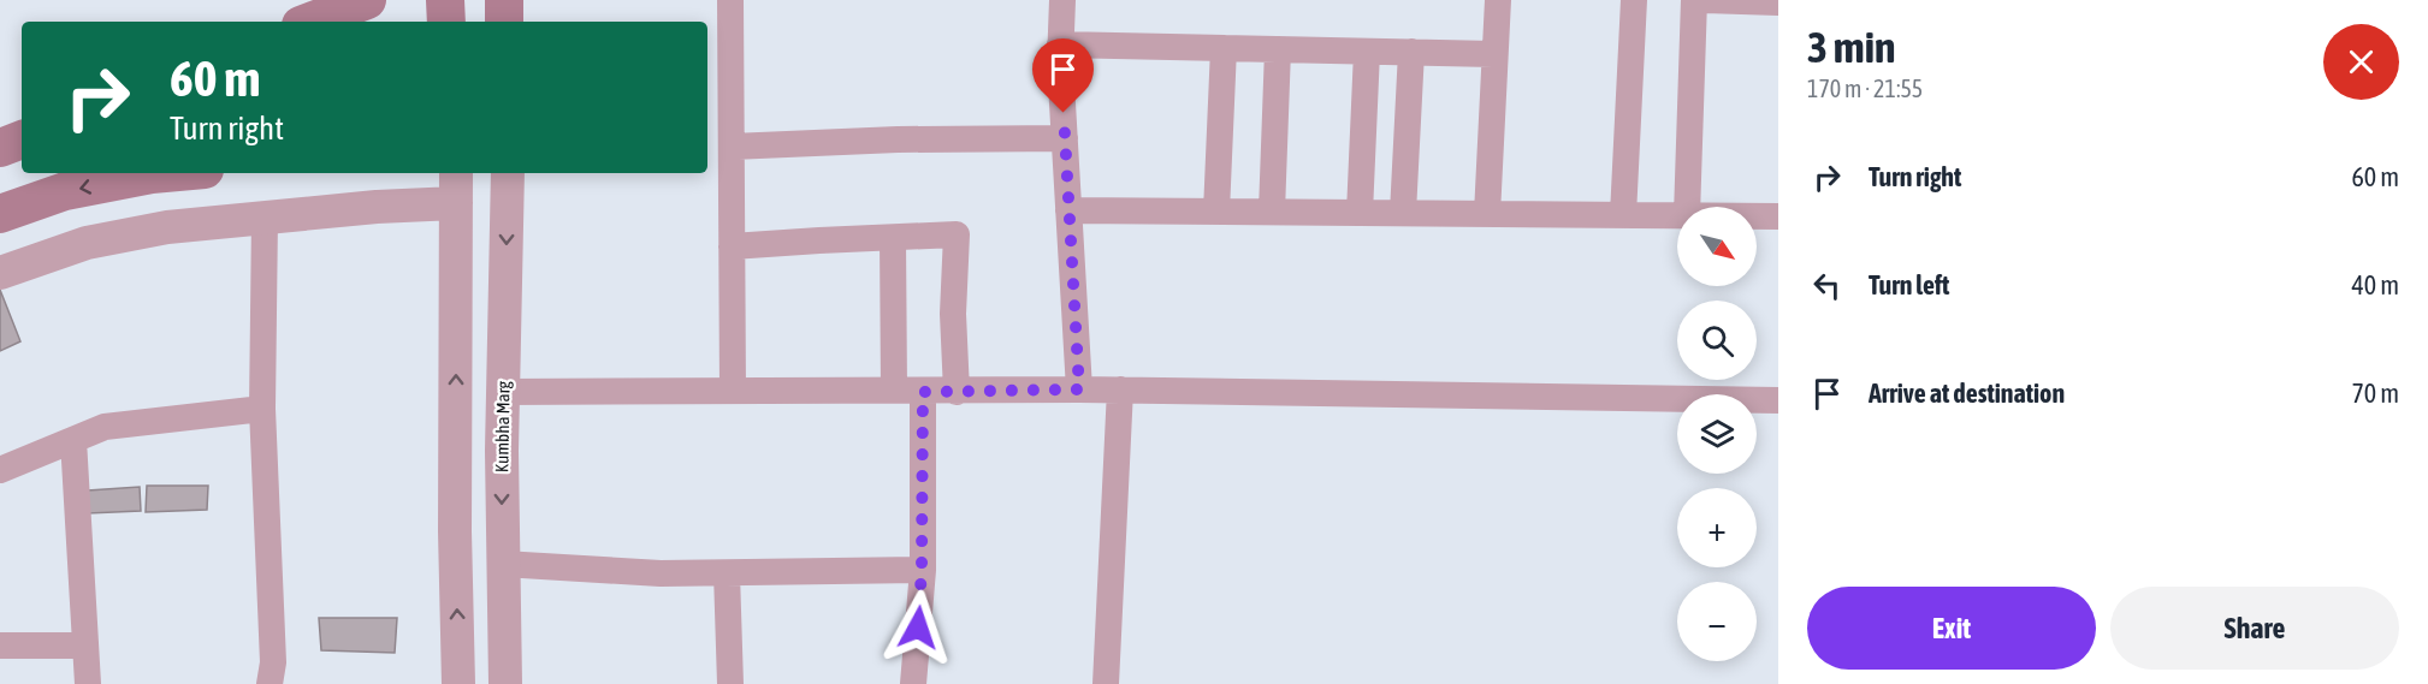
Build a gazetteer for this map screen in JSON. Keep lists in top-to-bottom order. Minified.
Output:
{"streets":{"street":["Kumbha Marg"]},"north":"bottom right","page":{"heading":["3 min","170 m · 21:55"],"turn":["60 m","Turn right"],"list":[{"name":"Turn right","value":"60 m"},{"name":"Turn left","value":"40 m"},{"name":"Arrive at destination","value":"70 m"}],"map_buttons":["+","−"],"buttons":["Exit","Share"]}}
